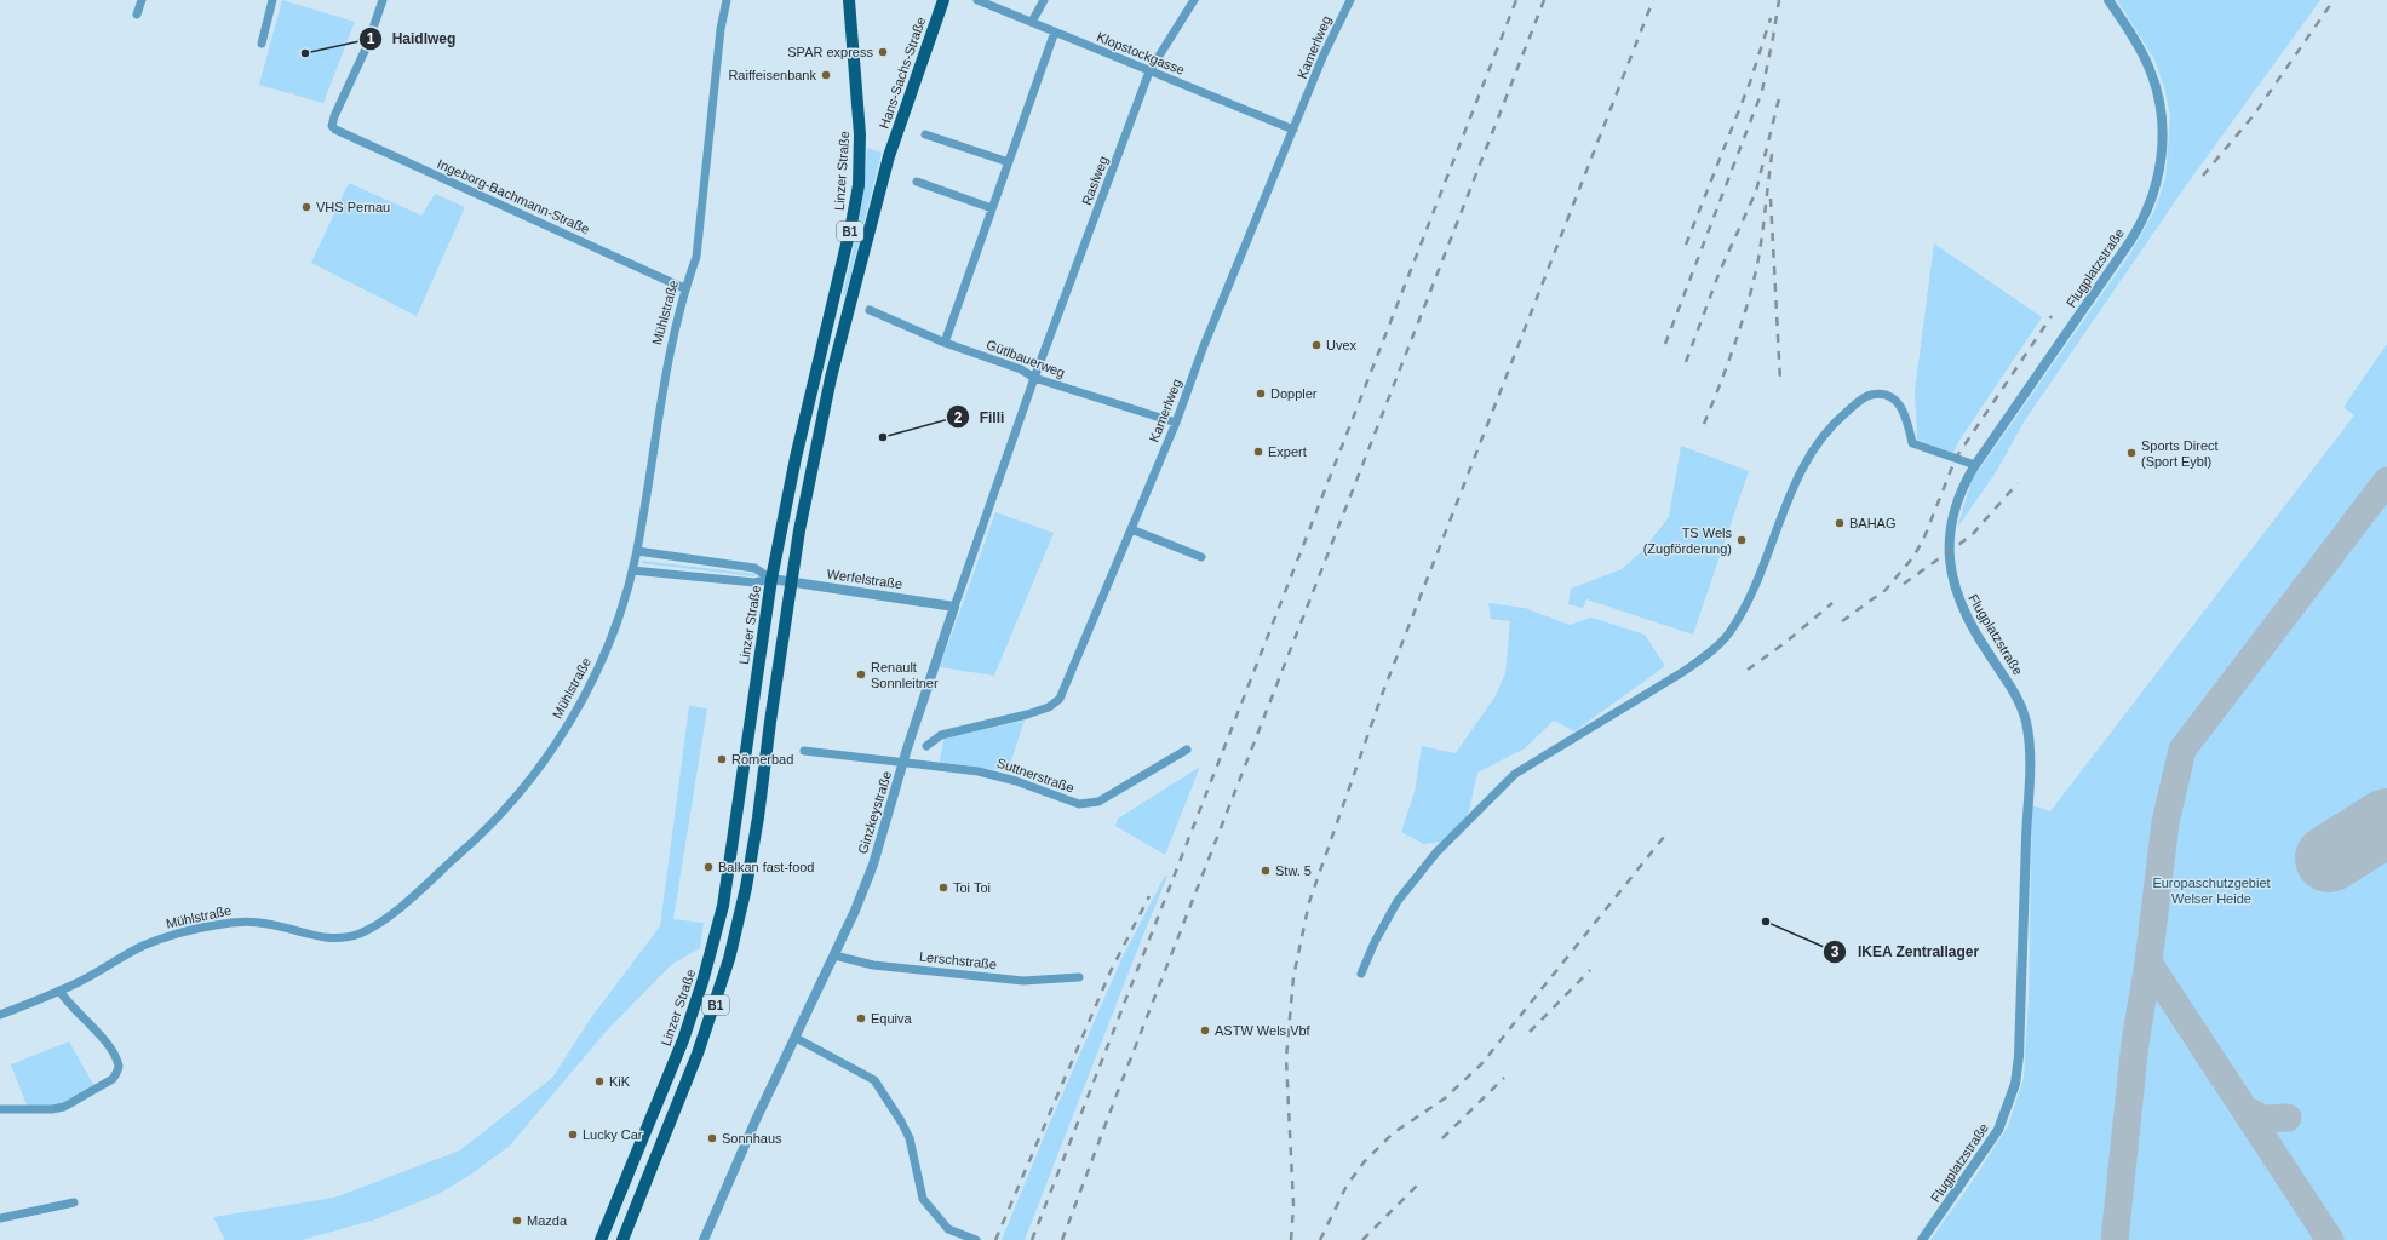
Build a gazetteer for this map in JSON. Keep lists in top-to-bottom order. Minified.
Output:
{"streets":{"main road":["Hans-Sachs-Straße","Linzer Straße","B1"],"street":["Kamerlweg","Klopstockgasse","Raslweg","Ingeborg-Bachmann-Straße","Flugplatzstraße","Mühlstraße","Gütlbauerweg","Werfelstraße","Suttnerstraße","Ginzkeystraße","Lerschstraße"]},"crossings":[["Kamerlweg","Klopstockgasse"],["Kamerlweg","Gütlbauerweg"],["Klopstockgasse","Raslweg"],["Hans-Sachs-Straße","B1"],["Hans-Sachs-Straße","Werfelstraße"],["Linzer Straße","Werfelstraße"],["Raslweg","Gütlbauerweg"],["Raslweg","Ginzkeystraße"],["Ingeborg-Bachmann-Straße","Mühlstraße"],["B1","Werfelstraße"],["Mühlstraße","Werfelstraße"],["Gütlbauerweg","Ginzkeystraße"],["Werfelstraße","Ginzkeystraße"],["Suttnerstraße","Ginzkeystraße"],["Ginzkeystraße","Lerschstraße"]],"parks":["Europaschutzgebiet Welser Heide"],"places":["SPAR express","Haidlweg","Raiffeisenbank","VHS Pernau","Uvex","Doppler","Filli","Expert","Sports Direct (Sport Eybl)","BAHAG","TS Wels (Zugförderung)","Renault Sonnleitner","Römerbad","Balkan fast-food","Stw. 5","Toi Toi","IKEA Zentrallager","Equiva","ASTW Wels Vbf","KiK","Lucky Car","Sonnhaus","Mazda"]}
